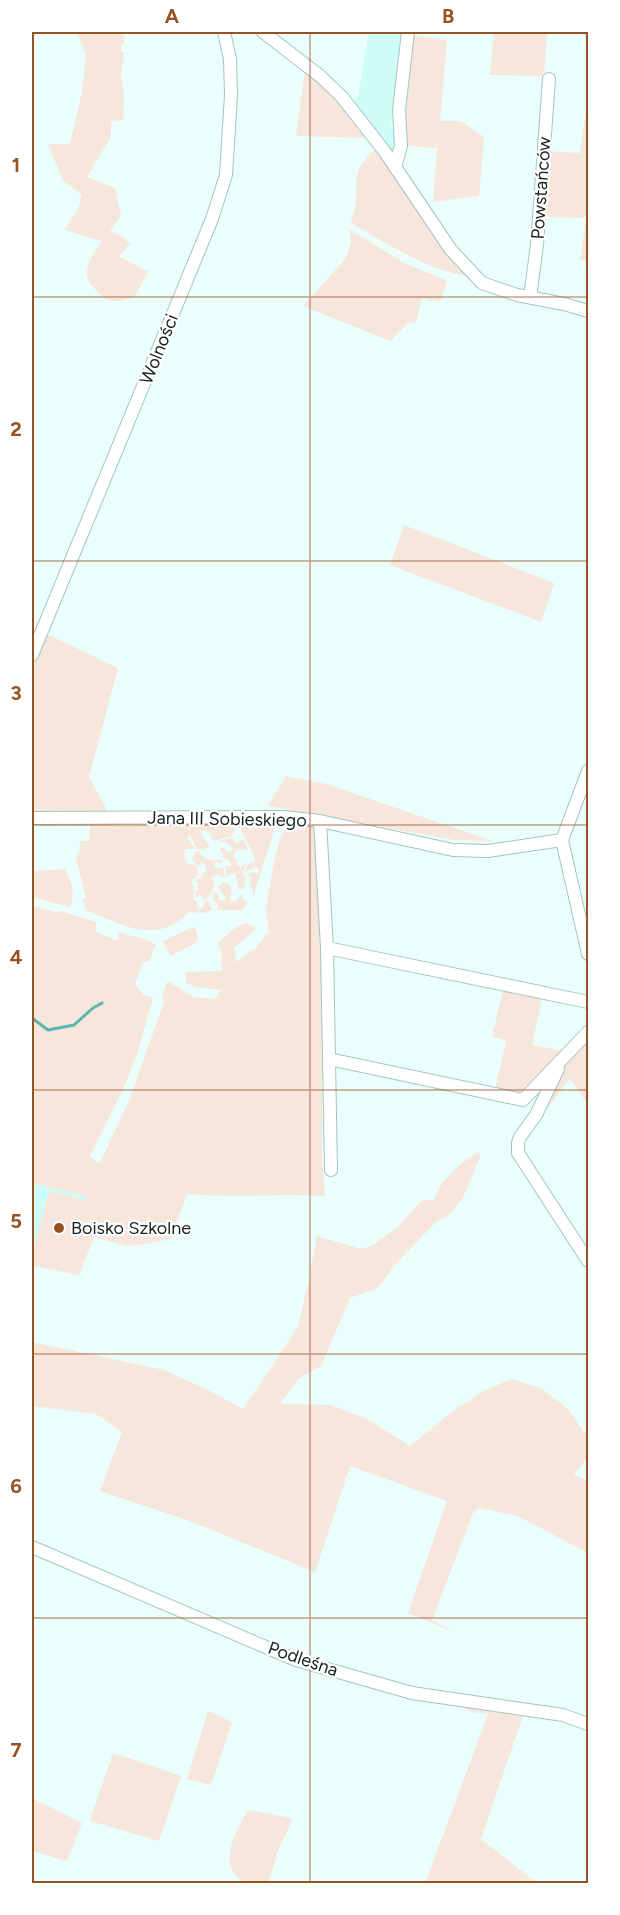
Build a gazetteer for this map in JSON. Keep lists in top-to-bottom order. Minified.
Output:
{"streets":{"street":["Powstańców","Wolności","Jana III Sobieskiego","Podleśna"]},"places":["Boisko Szkolne"],"grid":{"columns":["A","B"],"rows":["1","2","3","4","5","6","7"]}}
